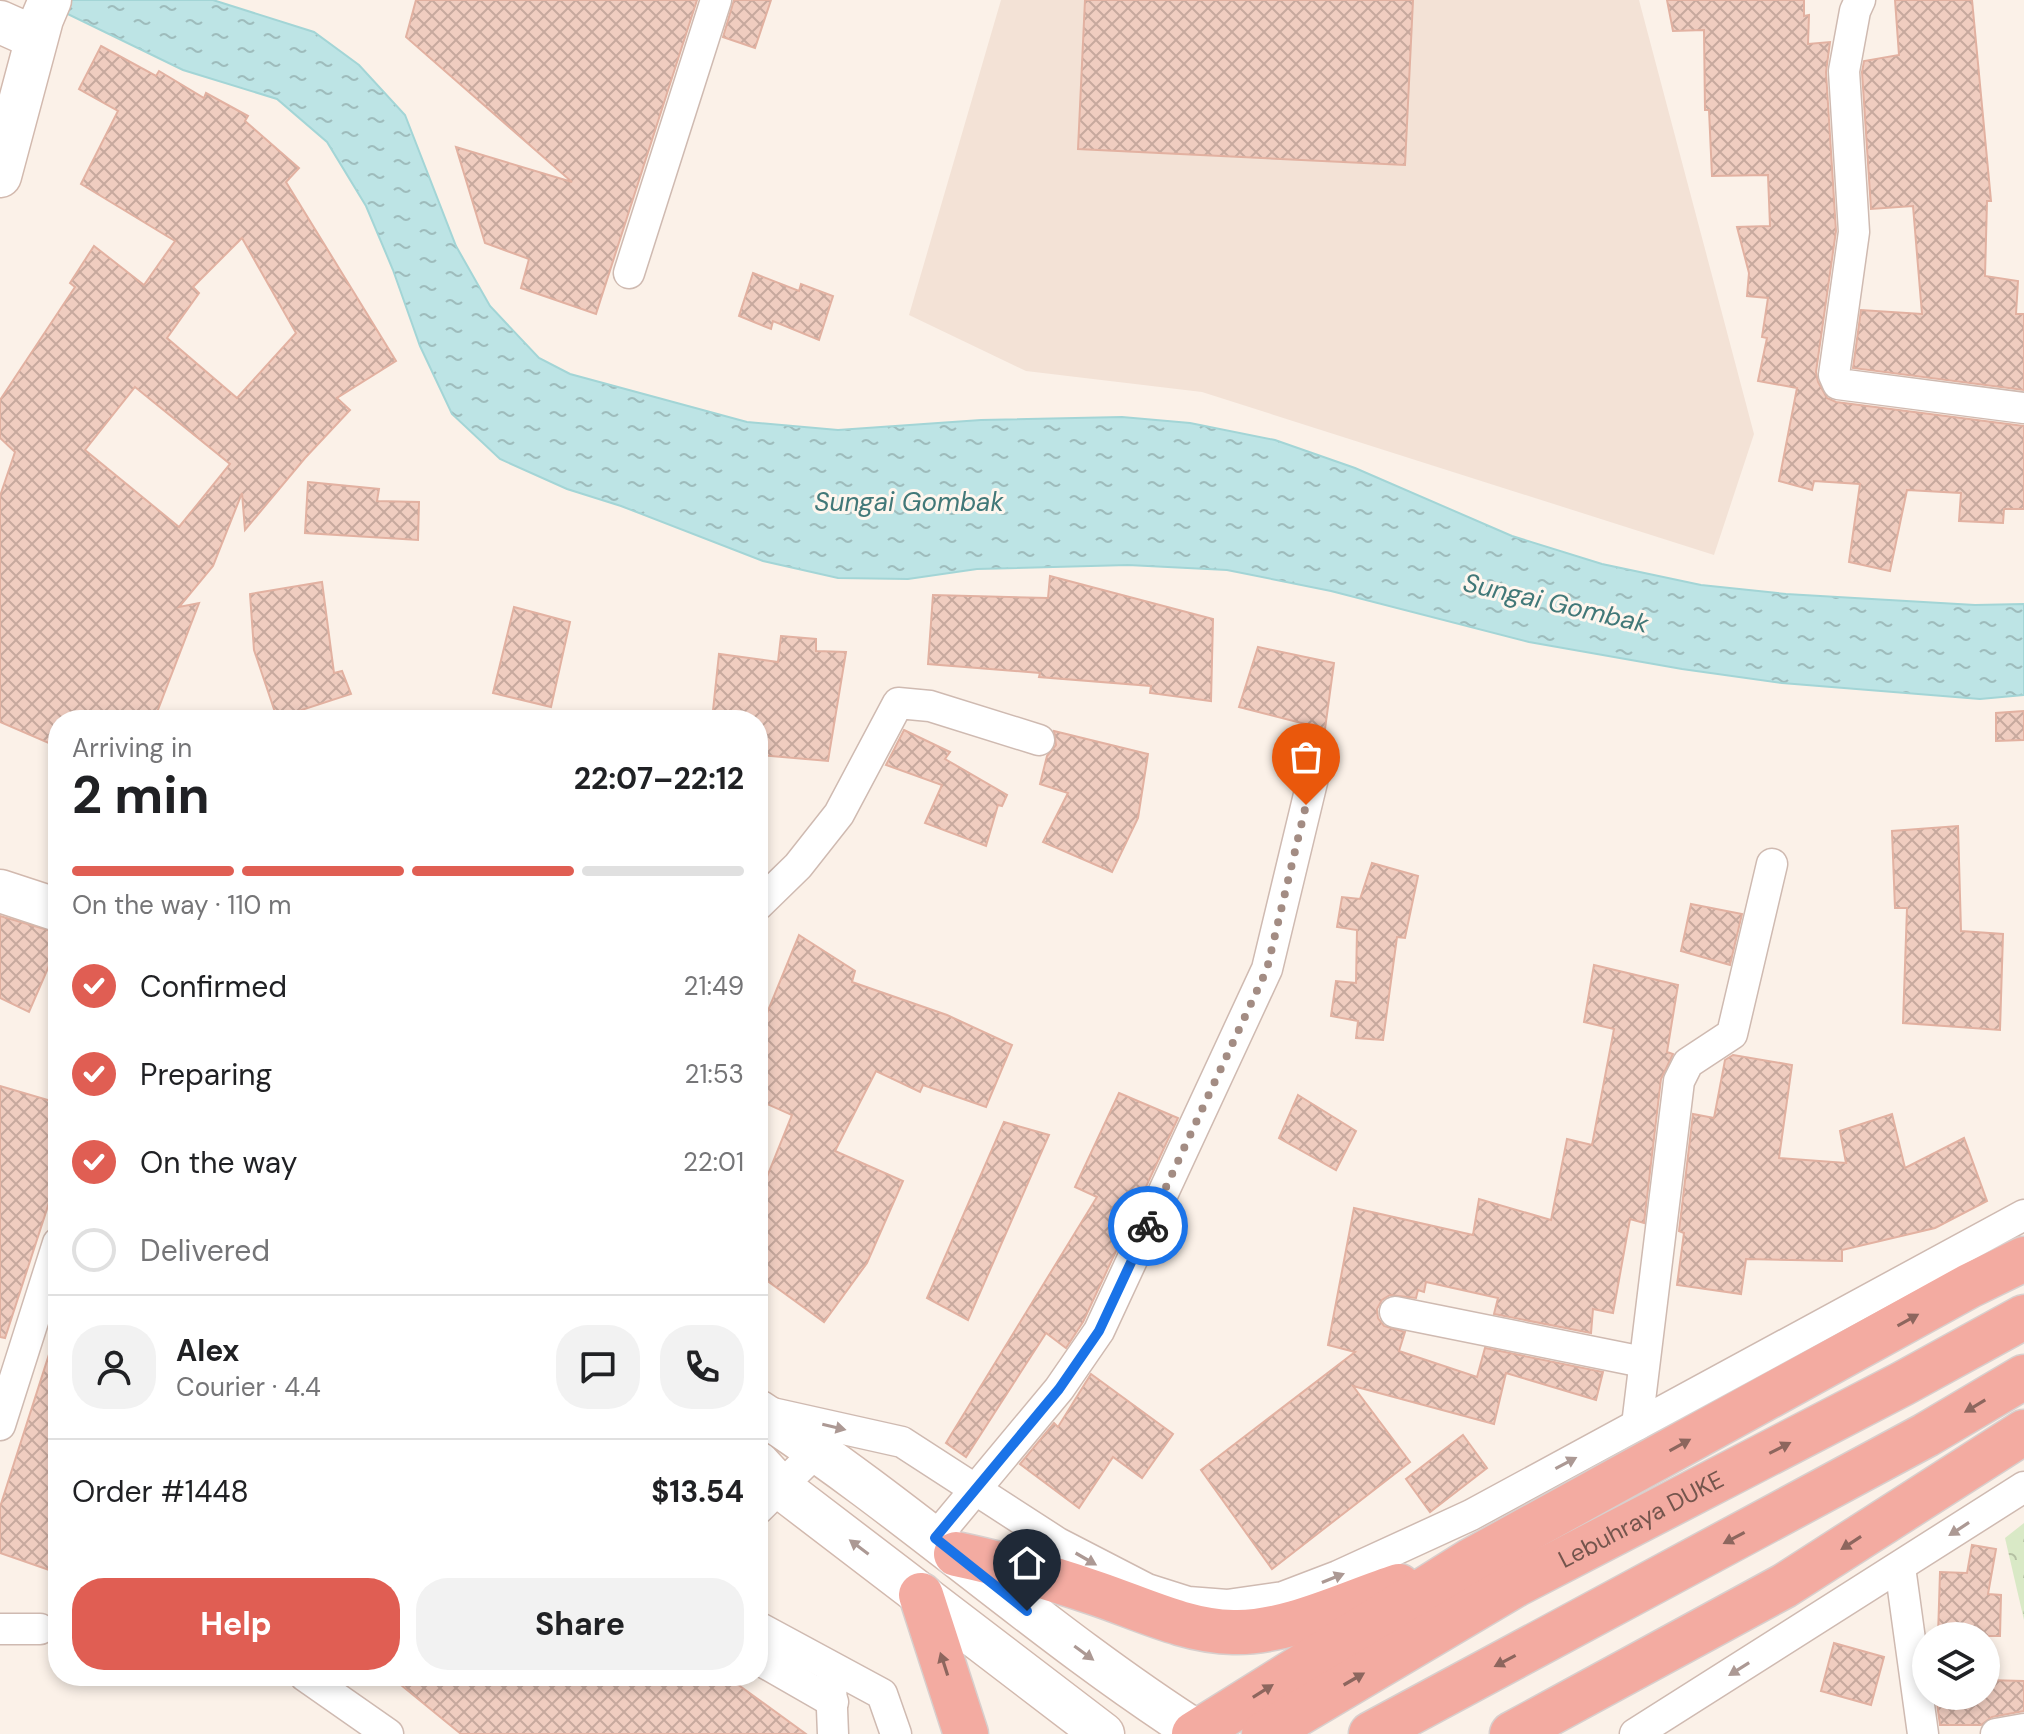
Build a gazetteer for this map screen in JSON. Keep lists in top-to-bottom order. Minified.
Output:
{"streets":{"highway":["Lebuhraya DUKE"]},"water":["Sungai Gombak"],"page":{"heading":["2 min","Arriving in","22:07–22:12"],"panel":["Alex","Courier · 4.4","Order #1448","$13.54"],"bar":"On the way · 110 m","list":[["Confirmed","21:49"],["Preparing","21:53"],["On the way","22:01"],"Delivered"],"buttons":["Help","Share"]}}
